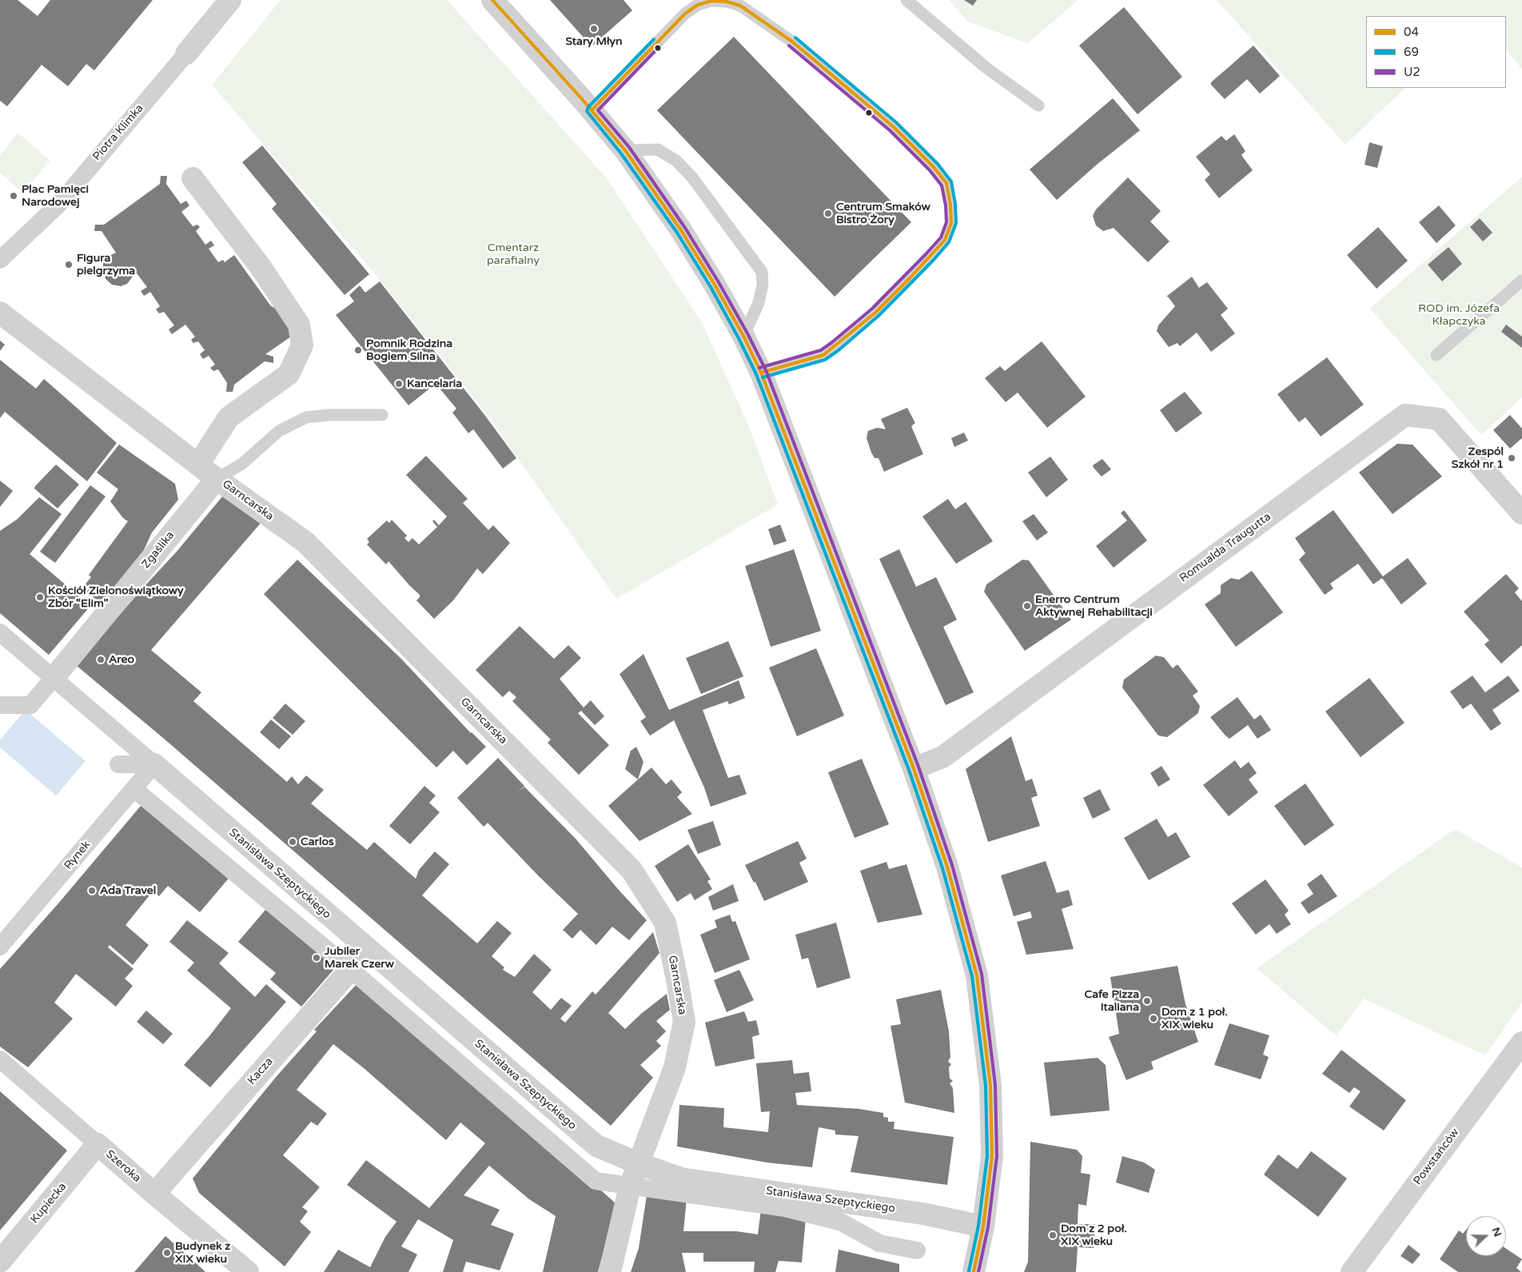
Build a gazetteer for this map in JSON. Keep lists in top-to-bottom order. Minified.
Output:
{"streets":{"street":["Piotra Klimka","Garncarska","Romualda Traugutta","Zgaślika","Rynek","Stanisława Szeptyckiego","Kacza","Powstańców","Szeroka","Kupiecka"]},"crossings":[["Garncarska","Zgaślika"],["Garncarska","Stanisława Szeptyckiego"],["Rynek","Stanisława Szeptyckiego"],["Stanisława Szeptyckiego","Kacza"],["Kacza","Szeroka"],["Szeroka","Kupiecka"]],"parks":["Cmentarz parafialny","ROD im. Józefa Kłapczyka"],"places":["Stary Młyn","Plac Pamięci Narodowej","Centrum Smaków Bistro Żory","Figura pielgrzyma","Pomnik Rodzina Bogiem Silna","Kancelaria","Zespól Szkół nr 1","Kościół Zielonoświątkowy Zbór \"Elim\"","Enerro Centrum Aktywnej Rehabilitacji","Areo","Carlos","Ada Travel","Jubiler Marek Czerw","Cafe Pizza Italiana","Dom z 1 poł. XIX wieku","Dom z 2 poł. XIX wieku","Budynek z XIX wieku"],"lines":["transit line 04","transit line 69","transit line U2"],"legend":["04","69","U2"],"north":"right"}
